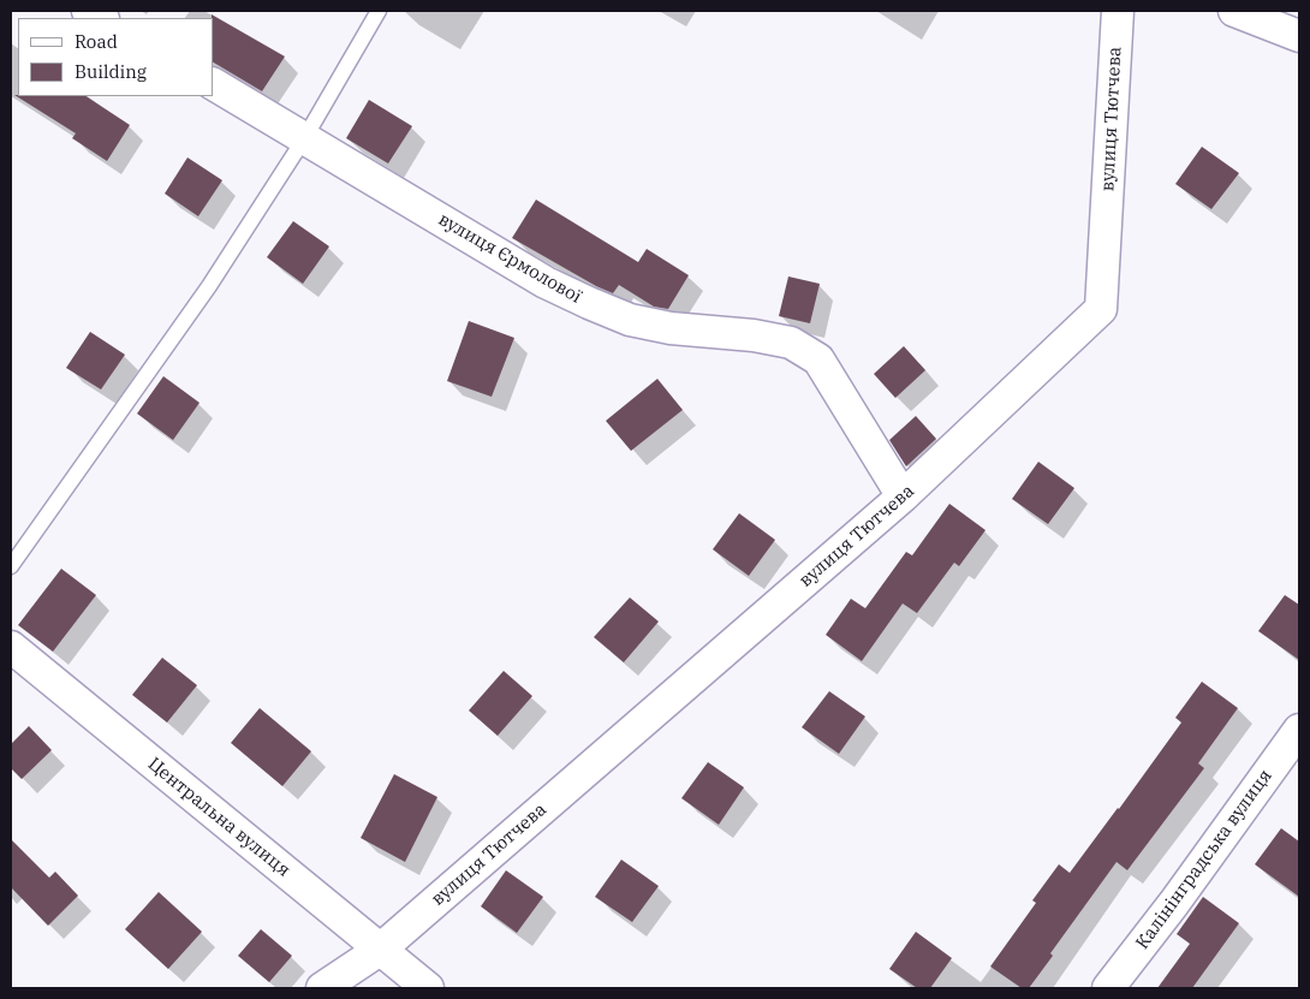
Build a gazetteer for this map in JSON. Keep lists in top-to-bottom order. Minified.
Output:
{"streets":{"street":["вулиця Тютчева","вулиця Єрмолової","Центральна вулиця","Калінінградська вулиця"]},"crossings":[["вулиця Тютчева","вулиця Єрмолової"],["вулиця Тютчева","Центральна вулиця"]],"legend":["Road","Building"]}
